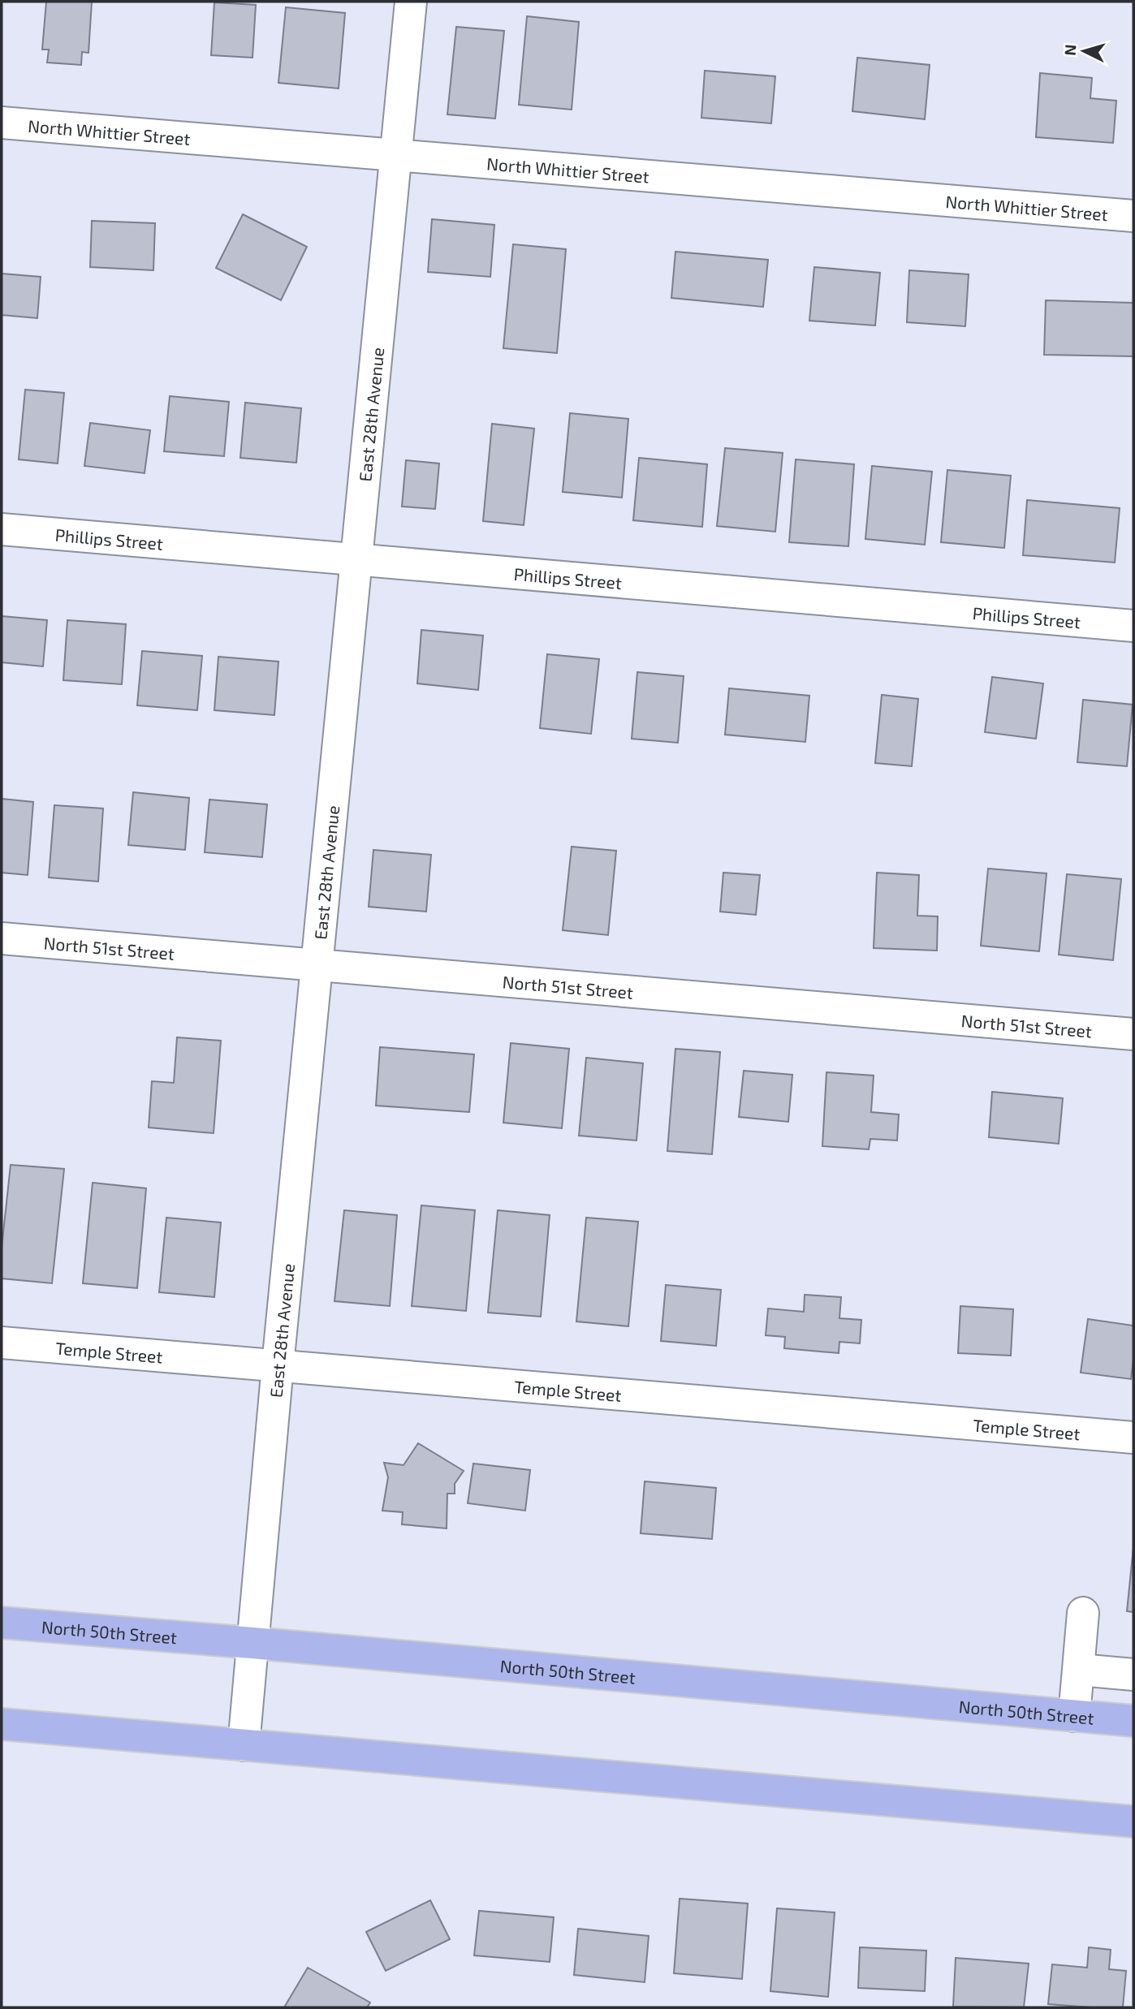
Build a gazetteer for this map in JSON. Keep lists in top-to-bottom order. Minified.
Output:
{"streets":{"main road":["North 50th Street"],"street":["North Whittier Street","East 28th Avenue","Phillips Street","North 51st Street","Temple Street"]},"crossings":[["North Whittier Street","East 28th Avenue"],["East 28th Avenue","Phillips Street"],["East 28th Avenue","North 51st Street"],["East 28th Avenue","Temple Street"],["East 28th Avenue","North 50th Street"]],"north":"left"}
